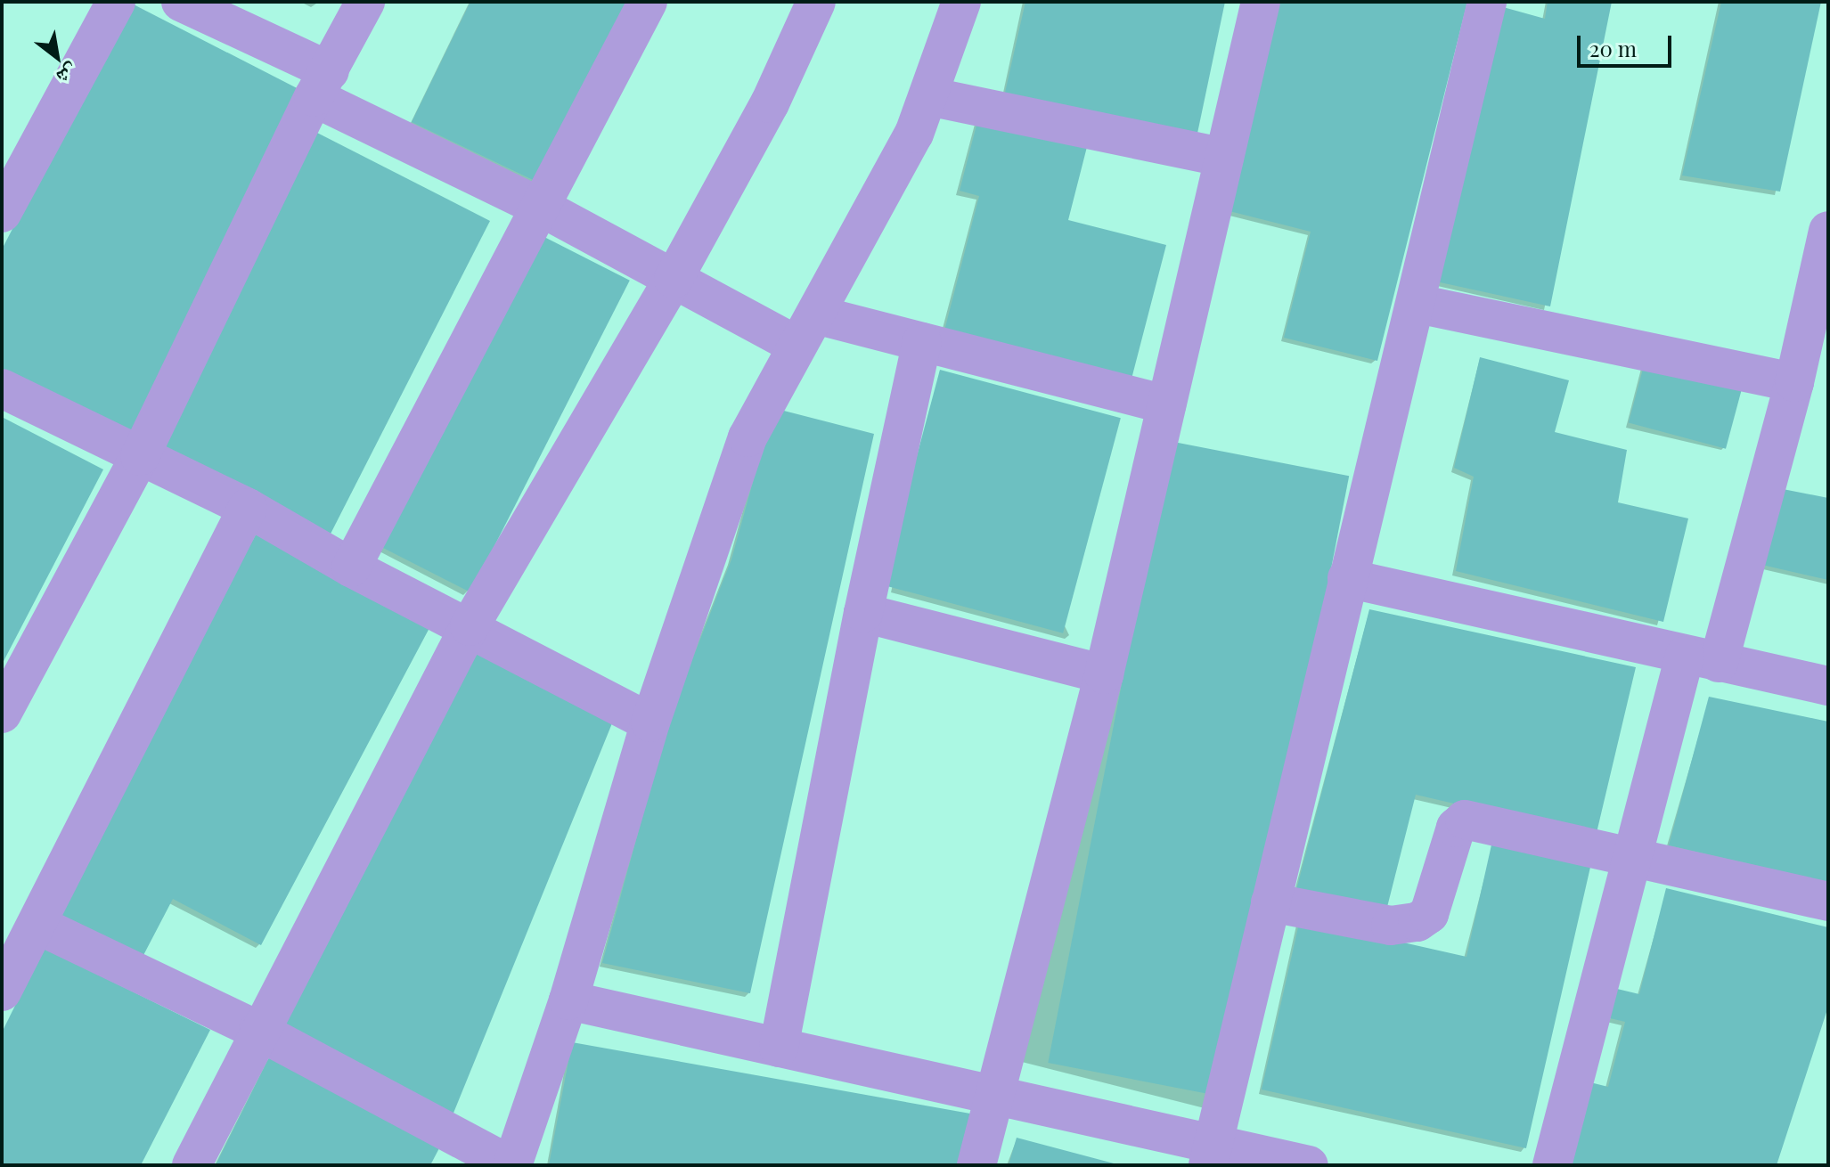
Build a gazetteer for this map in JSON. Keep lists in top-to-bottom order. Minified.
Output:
{"scale_bar":"20 m","north":"bottom right"}
